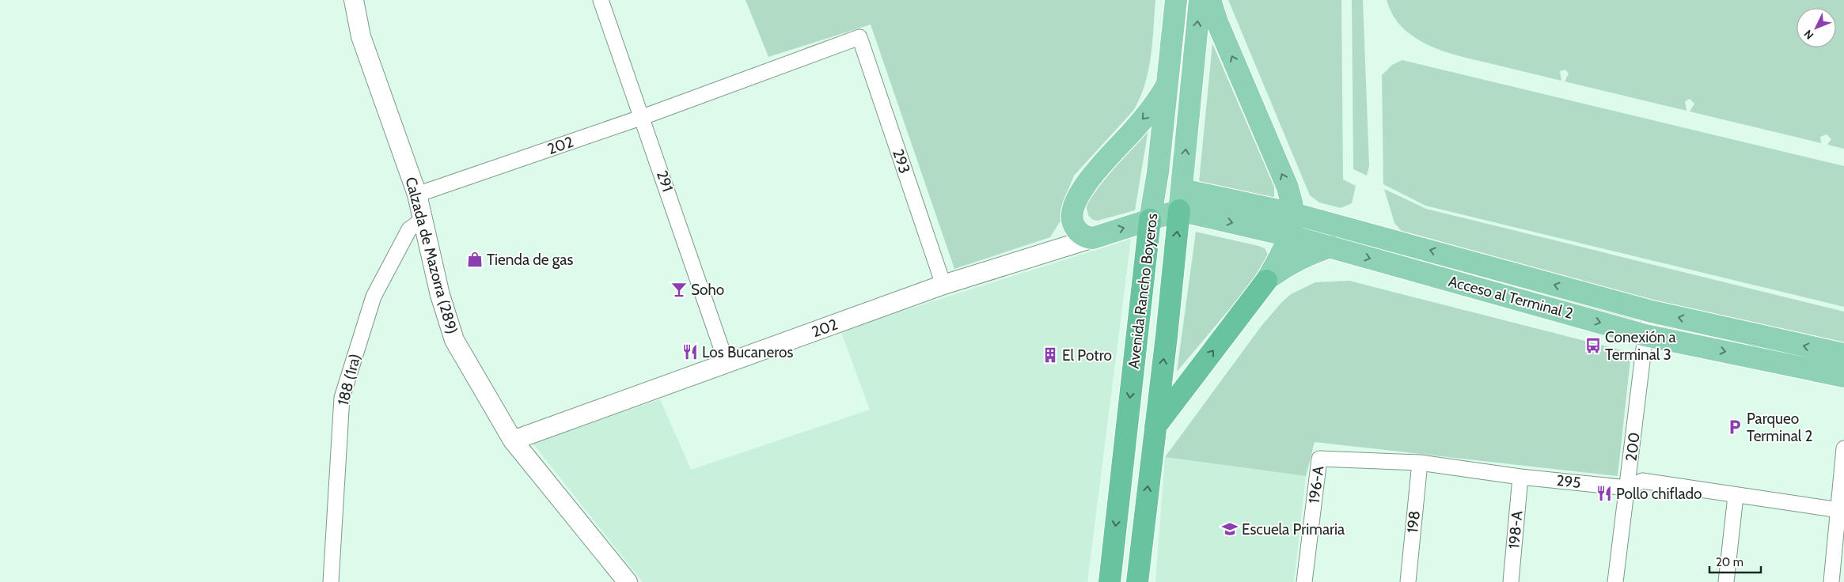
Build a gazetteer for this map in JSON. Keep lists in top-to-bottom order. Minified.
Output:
{"streets":{"highway":["Avenida Rancho Boyeros"],"main road":["Acceso al Terminal 2"],"street":["202","293","291","Calzada de Mazorra (289)","188 (1ra)","200","295","196-A","198","198-A"]},"crossings":[["202","293"],["202","291"],["202","Calzada de Mazorra (289)"],["Calzada de Mazorra (289)","188 (1ra)"],["Avenida Rancho Boyeros","Acceso al Terminal 2"],["Acceso al Terminal 2","200"],["200","295"],["295","196-A"],["295","198"],["295","198-A"]],"places":{"shop":["Tienda de gas"],"bar":["Soho"],"bus stop":["Conexión a Terminal 3"],"restaurant":["Los Bucaneros","Pollo chiflado"],"building":["El Potro"],"parking":["Parqueo Terminal 2"],"school or university":["Escuela Primaria"]},"scale_bar":"20 m","north":"bottom left"}
